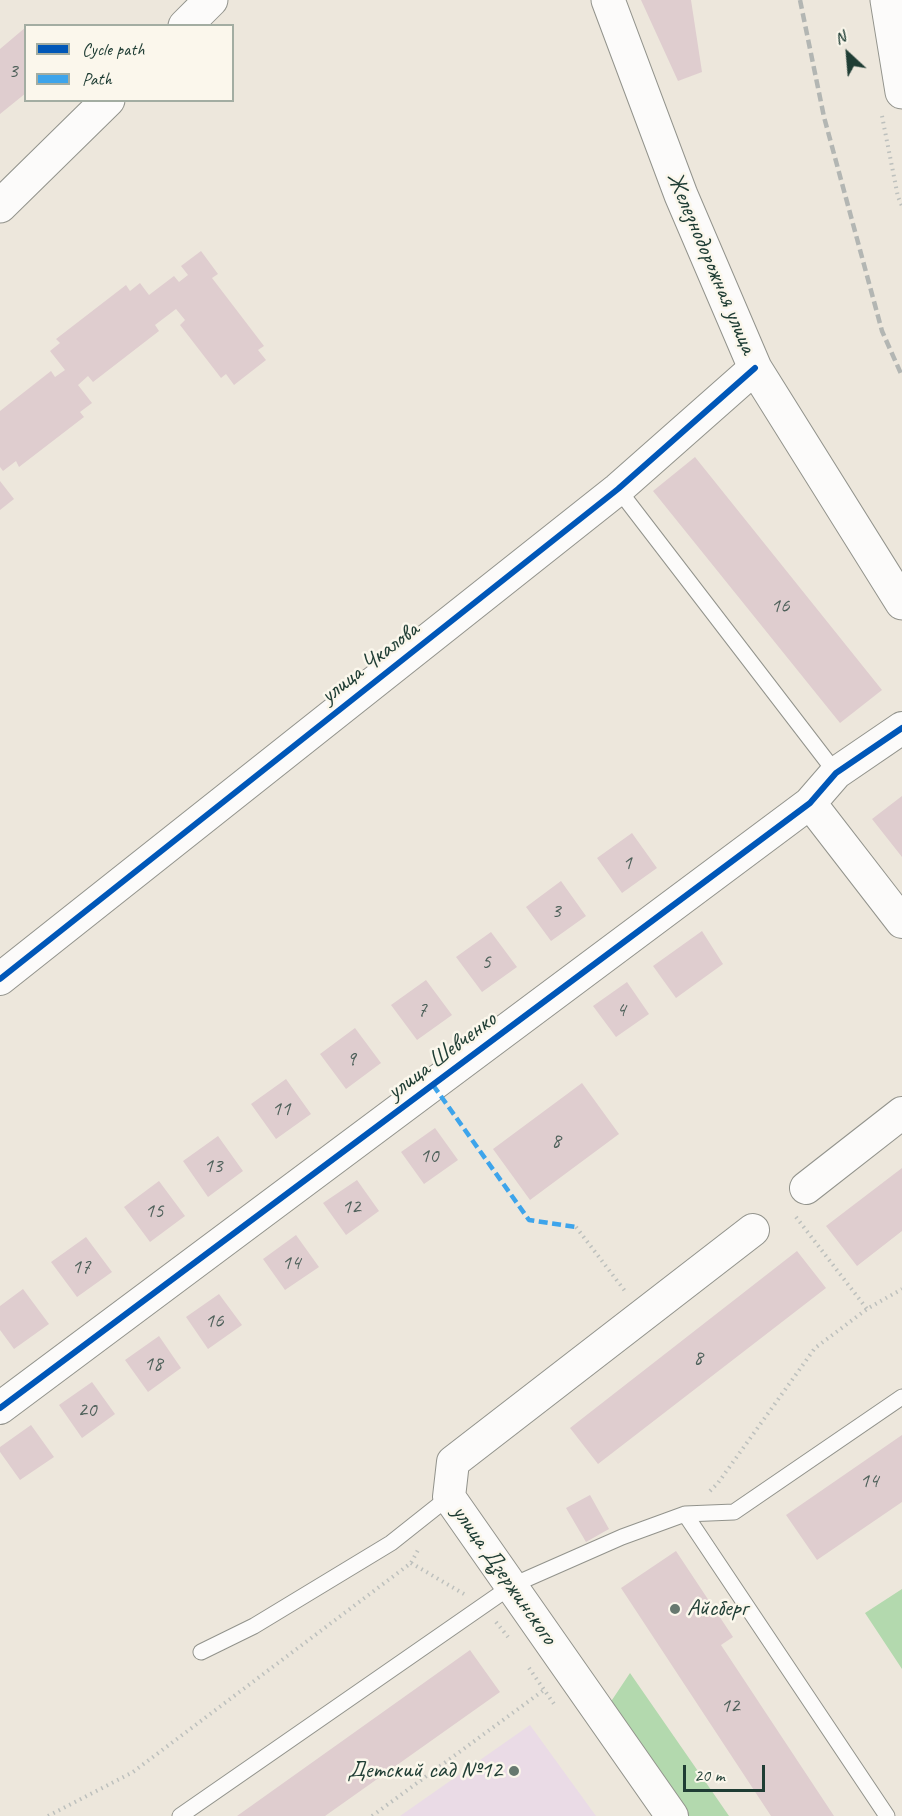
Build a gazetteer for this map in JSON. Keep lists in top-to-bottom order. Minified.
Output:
{"streets":{"street":["Железнодорожная улица","улица Чкалова","улица Шевченко","улица Дзержинского"]},"crossings":[["Железнодорожная улица","улица Чкалова"]],"places":["Айсберг","Детский сад №12"],"house_numbers":["3","16","1","3","5","7","4","9","11","8","10","13","12","15","14","17","16","8","18","20","14","12"],"legend":["Cycle path","Path"],"scale_bar":"20 m","north":"top left"}
